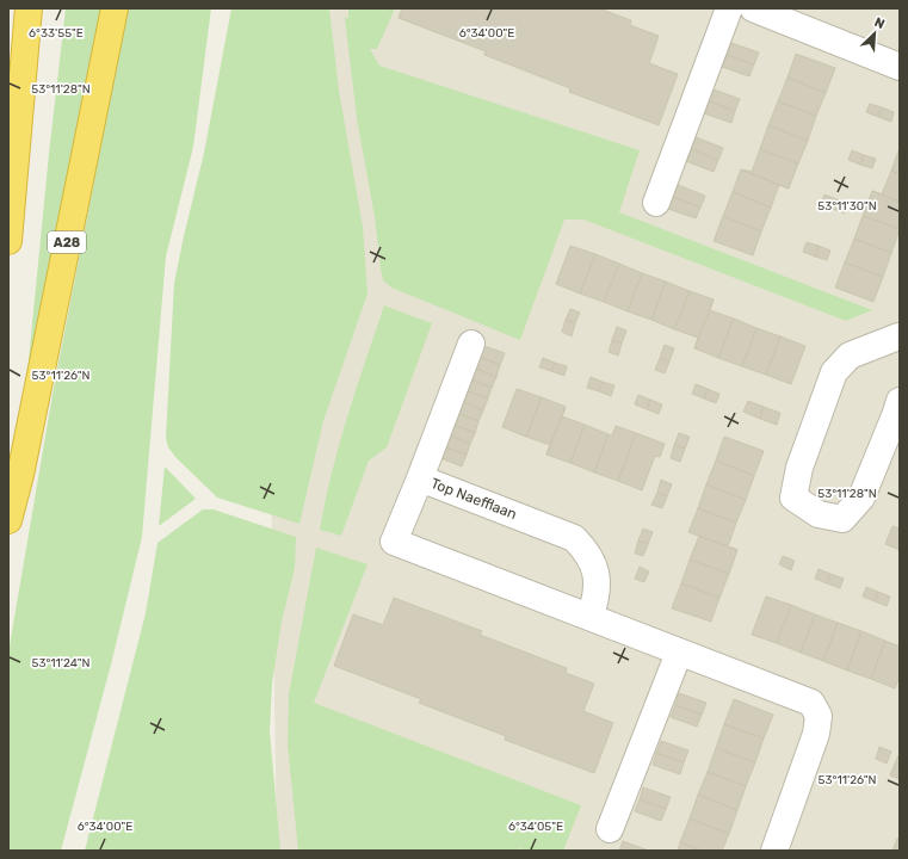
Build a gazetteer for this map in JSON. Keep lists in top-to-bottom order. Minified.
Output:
{"streets":{"highway":["A28"],"street":["Top Naefflaan"]},"north":"top right","coordinates":["6°33'55\"E","6°34'00\"E","53°11'28\"N","53°11'30\"N","53°11'26\"N","53°11'24\"N","6°34'05\"E"]}
